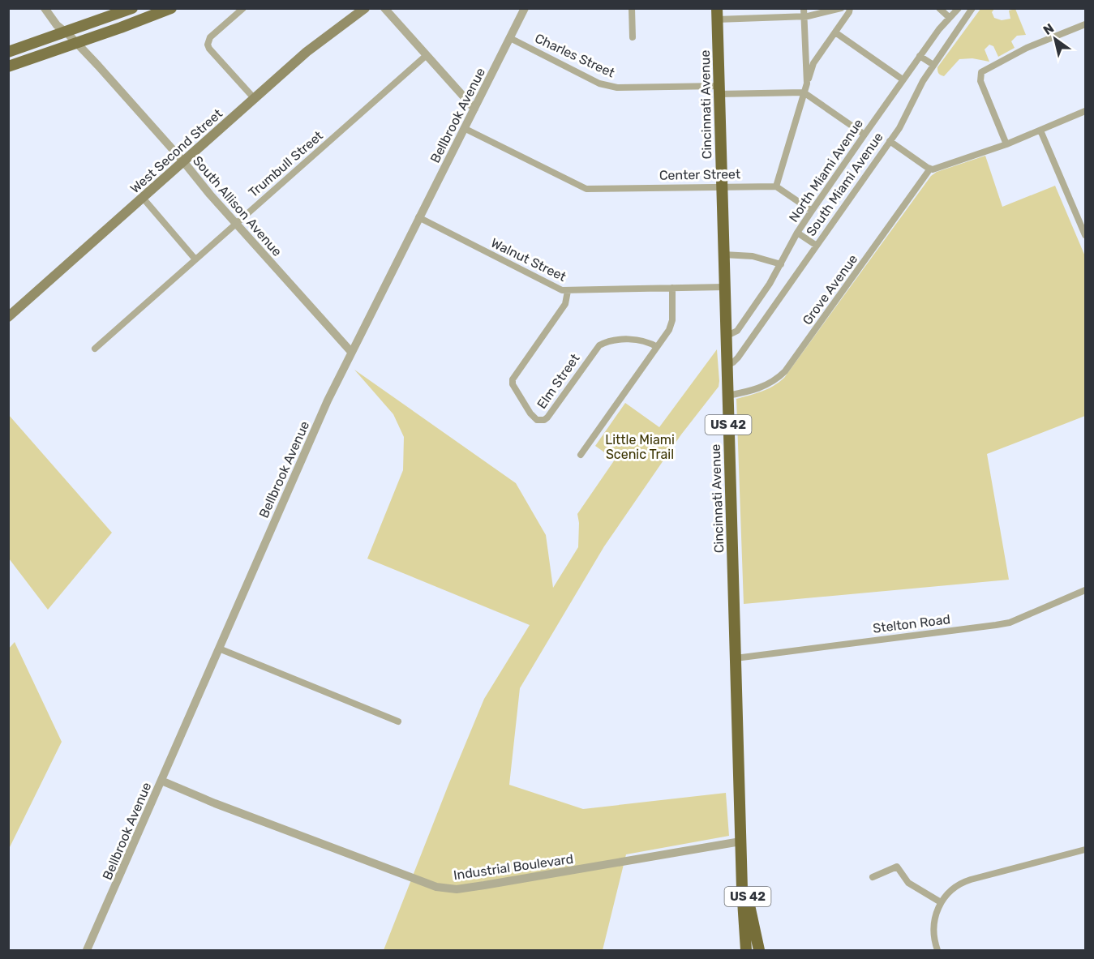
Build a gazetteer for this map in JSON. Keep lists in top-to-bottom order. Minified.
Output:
{"streets":{"highway":["Cincinnati Avenue","US 42"],"main road":["West Second Street"],"street":["Charles Street","Bellbrook Avenue","Trumbull Street","North Miami Avenue","Center Street","South Miami Avenue","South Allison Avenue","Walnut Street","Grove Avenue","Elm Street","Stelton Road","Industrial Boulevard"]},"crossings":[["Charles Street","Cincinnati Avenue"],["Charles Street","Bellbrook Avenue"],["Cincinnati Avenue","North Miami Avenue"],["Cincinnati Avenue","Center Street"],["Cincinnati Avenue","South Miami Avenue"],["Cincinnati Avenue","Walnut Street"],["Cincinnati Avenue","Grove Avenue"],["Cincinnati Avenue","Stelton Road"],["Cincinnati Avenue","Industrial Boulevard"],["Bellbrook Avenue","Center Street"],["Bellbrook Avenue","South Allison Avenue"],["Bellbrook Avenue","Walnut Street"],["Bellbrook Avenue","Industrial Boulevard"],["West Second Street","South Allison Avenue"],["Trumbull Street","South Allison Avenue"],["Walnut Street","Elm Street"]],"parks":["Little Miami Scenic Trail"],"north":"top left"}
